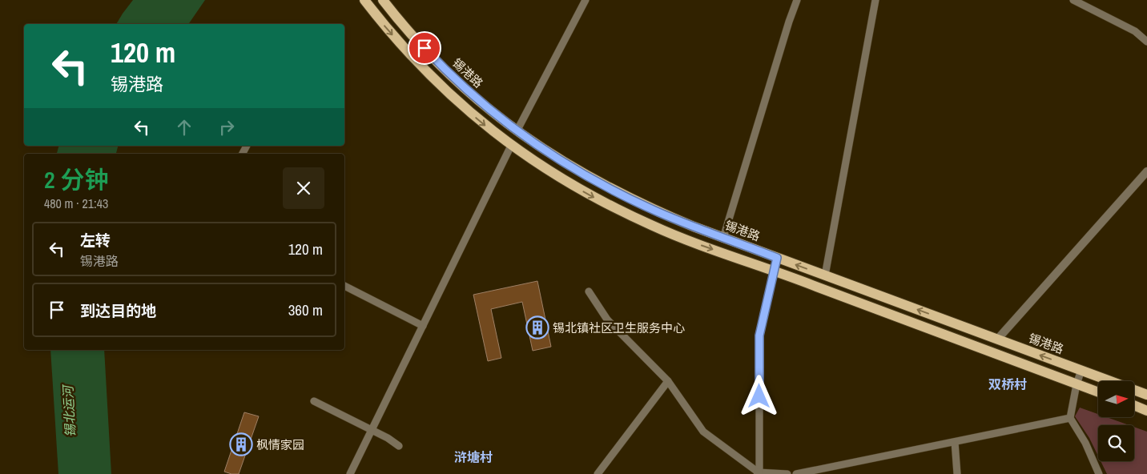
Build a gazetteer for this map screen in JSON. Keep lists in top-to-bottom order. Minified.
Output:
{"streets":{"main road":["锡港路"]},"districts":["双桥村","浒塘村"],"water":["锡北运河"],"places":{"building":["锡北镇社区卫生服务中心","枫情家园"]},"north":"right","page":{"turn":["120 m","锡港路"],"heading":["2 分钟","480 m · 21:43"],"list":[{"name":"左转","note":"锡港路","value":"120 m"},{"name":"到达目的地","value":"360 m"}]}}
